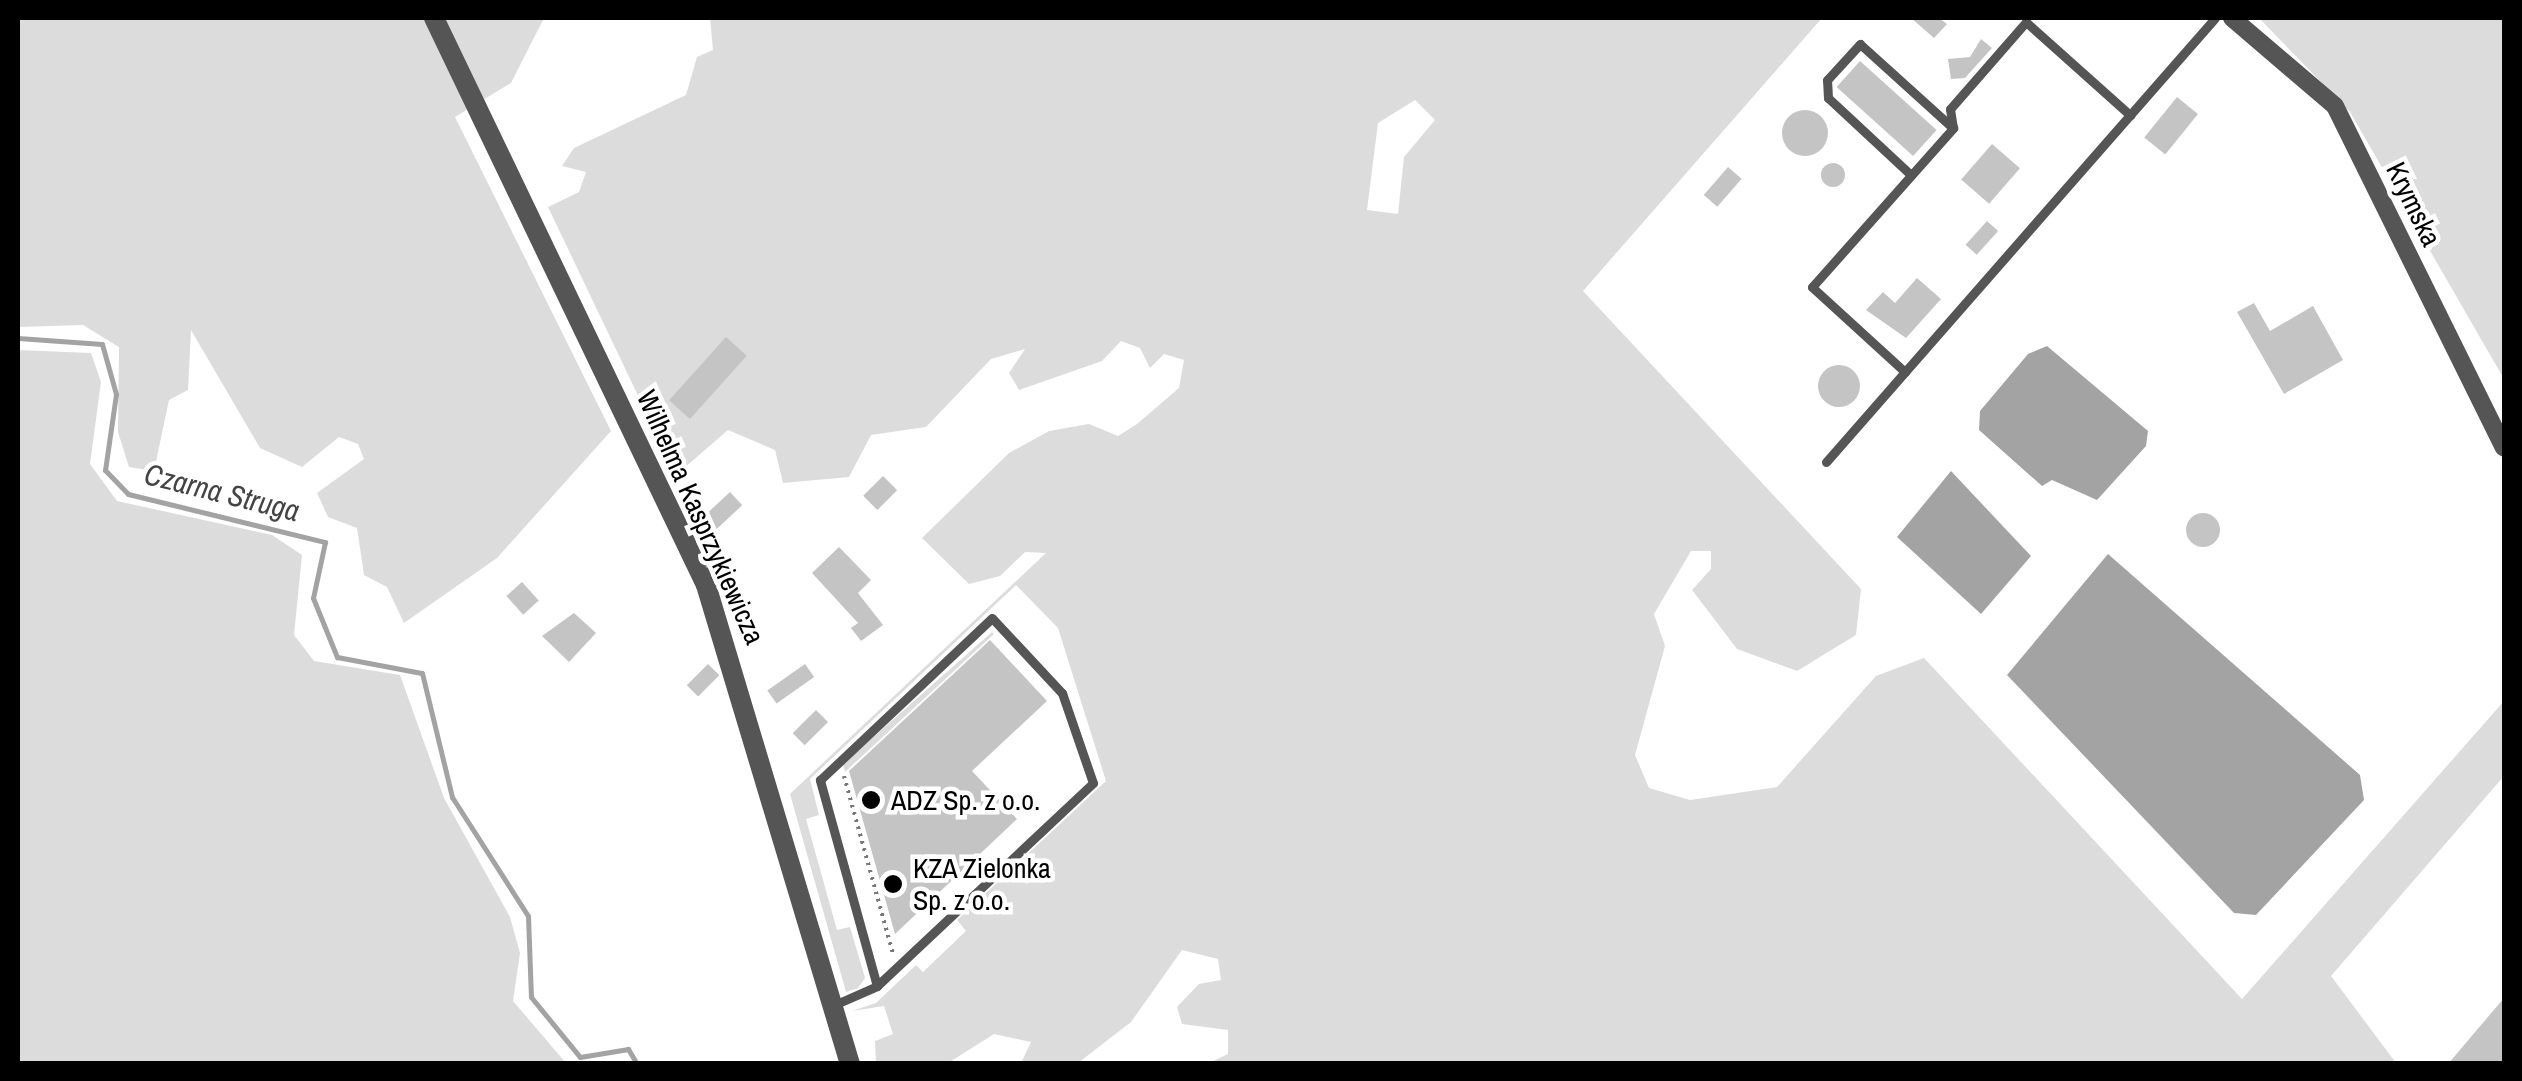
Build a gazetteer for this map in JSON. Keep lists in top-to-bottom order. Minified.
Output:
{"streets":{"street":["Krymska","Wilhelma Kasprzykiewicza"]},"water":["Czarna Struga"],"places":["ADZ Sp. z o.o.","KZA Zielonka Sp. z o.o."]}
